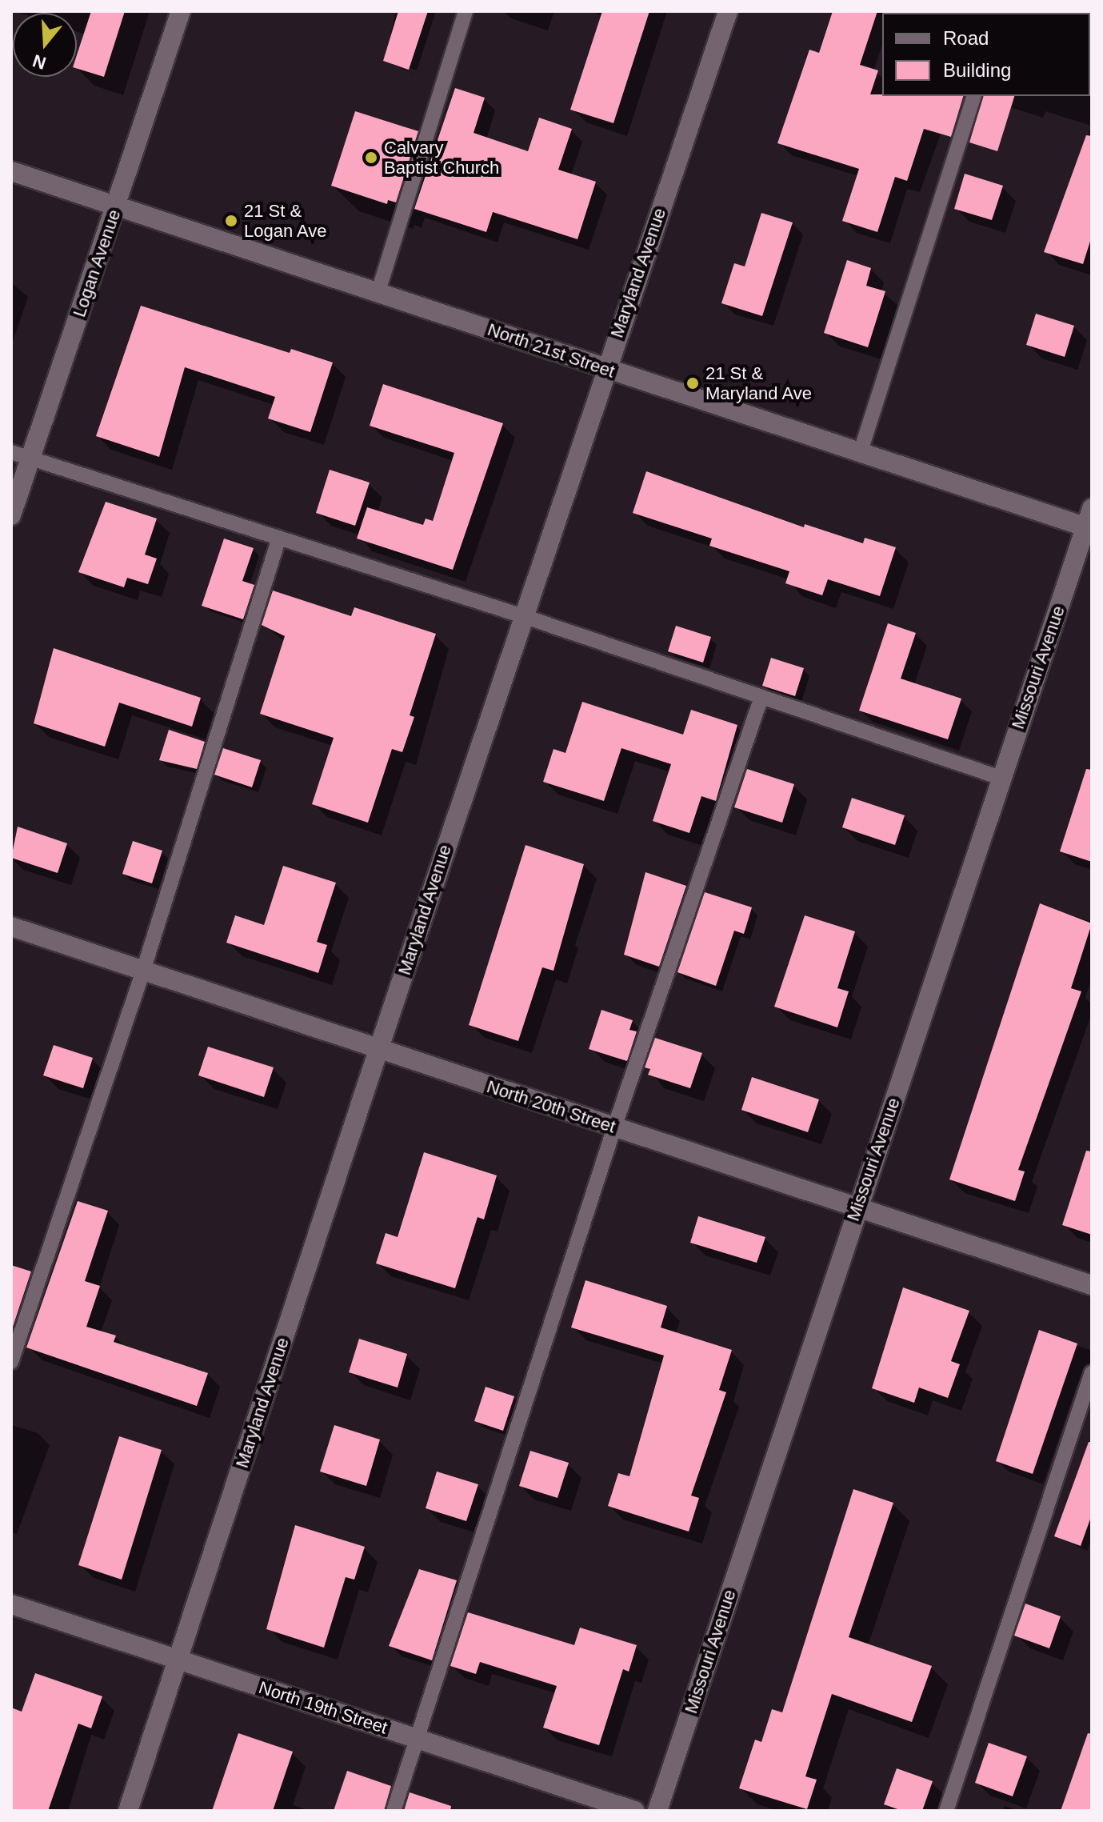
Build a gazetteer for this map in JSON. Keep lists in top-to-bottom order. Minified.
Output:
{"streets":{"street":["Logan Avenue","Maryland Avenue","North 21st Street","Missouri Avenue","North 20th Street","North 19th Street"]},"crossings":[["Logan Avenue","North 21st Street"],["Maryland Avenue","North 21st Street"],["Maryland Avenue","North 20th Street"],["Maryland Avenue","North 19th Street"],["North 21st Street","Missouri Avenue"],["Missouri Avenue","North 20th Street"]],"places":["Calvary Baptist Church","21 St & Logan Ave","21 St & Maryland Ave"],"legend":["Road","Building"],"north":"bottom"}
